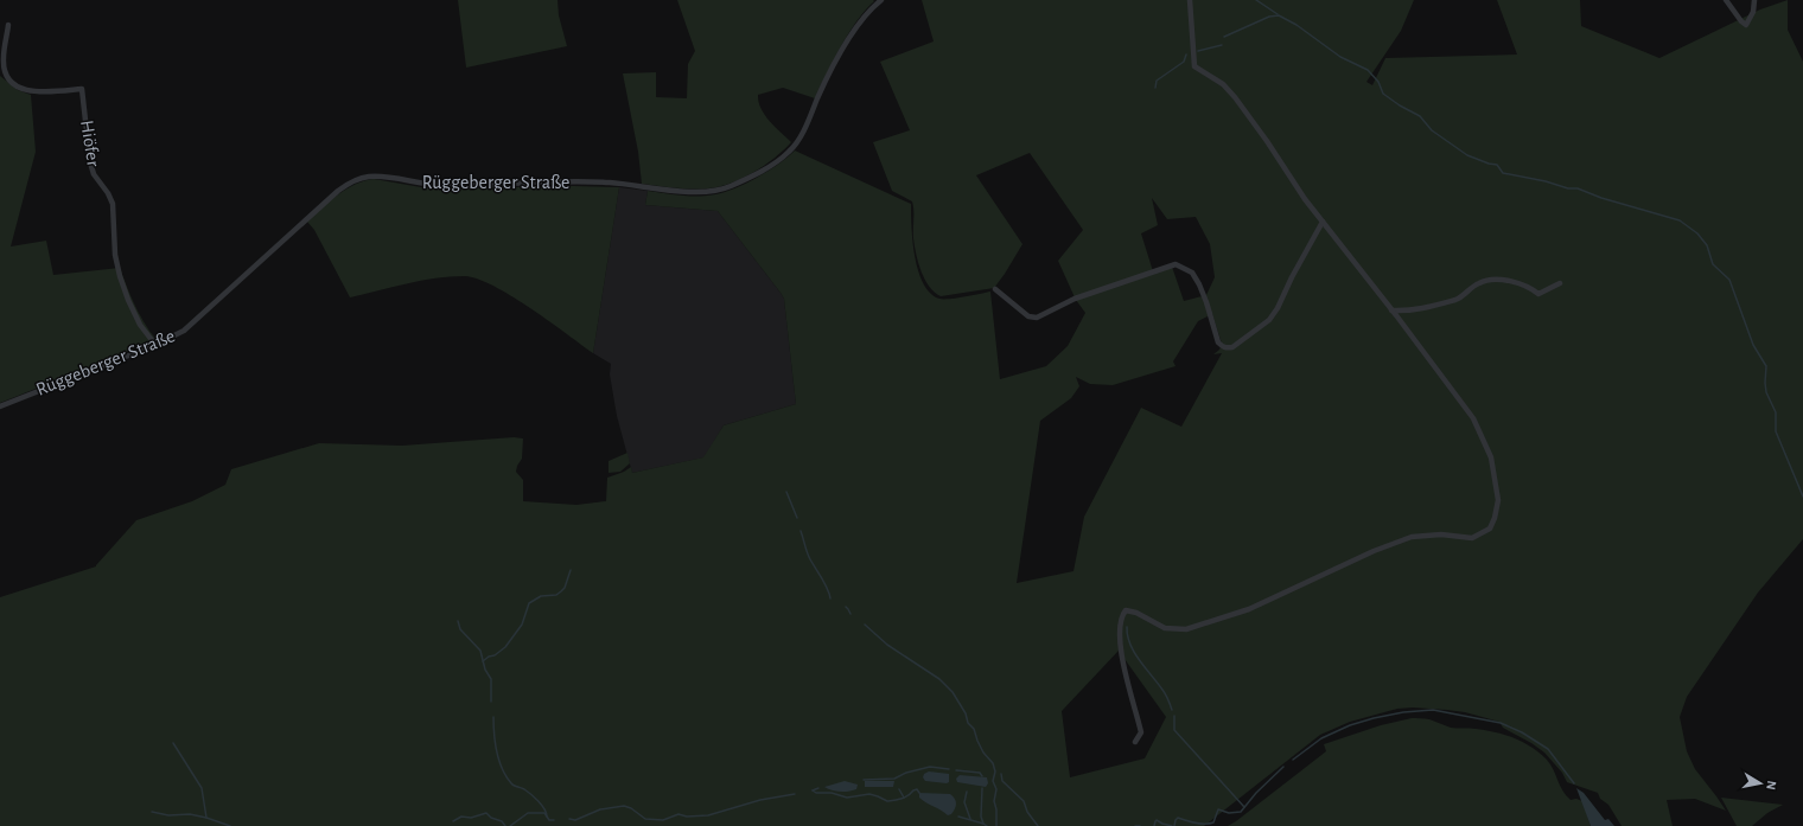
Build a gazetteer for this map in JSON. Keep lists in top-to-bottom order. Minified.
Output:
{"streets":{"street":["Hiöfer","Rüggeberger Straße"]},"crossings":[["Hiöfer","Rüggeberger Straße"]],"north":"right"}
